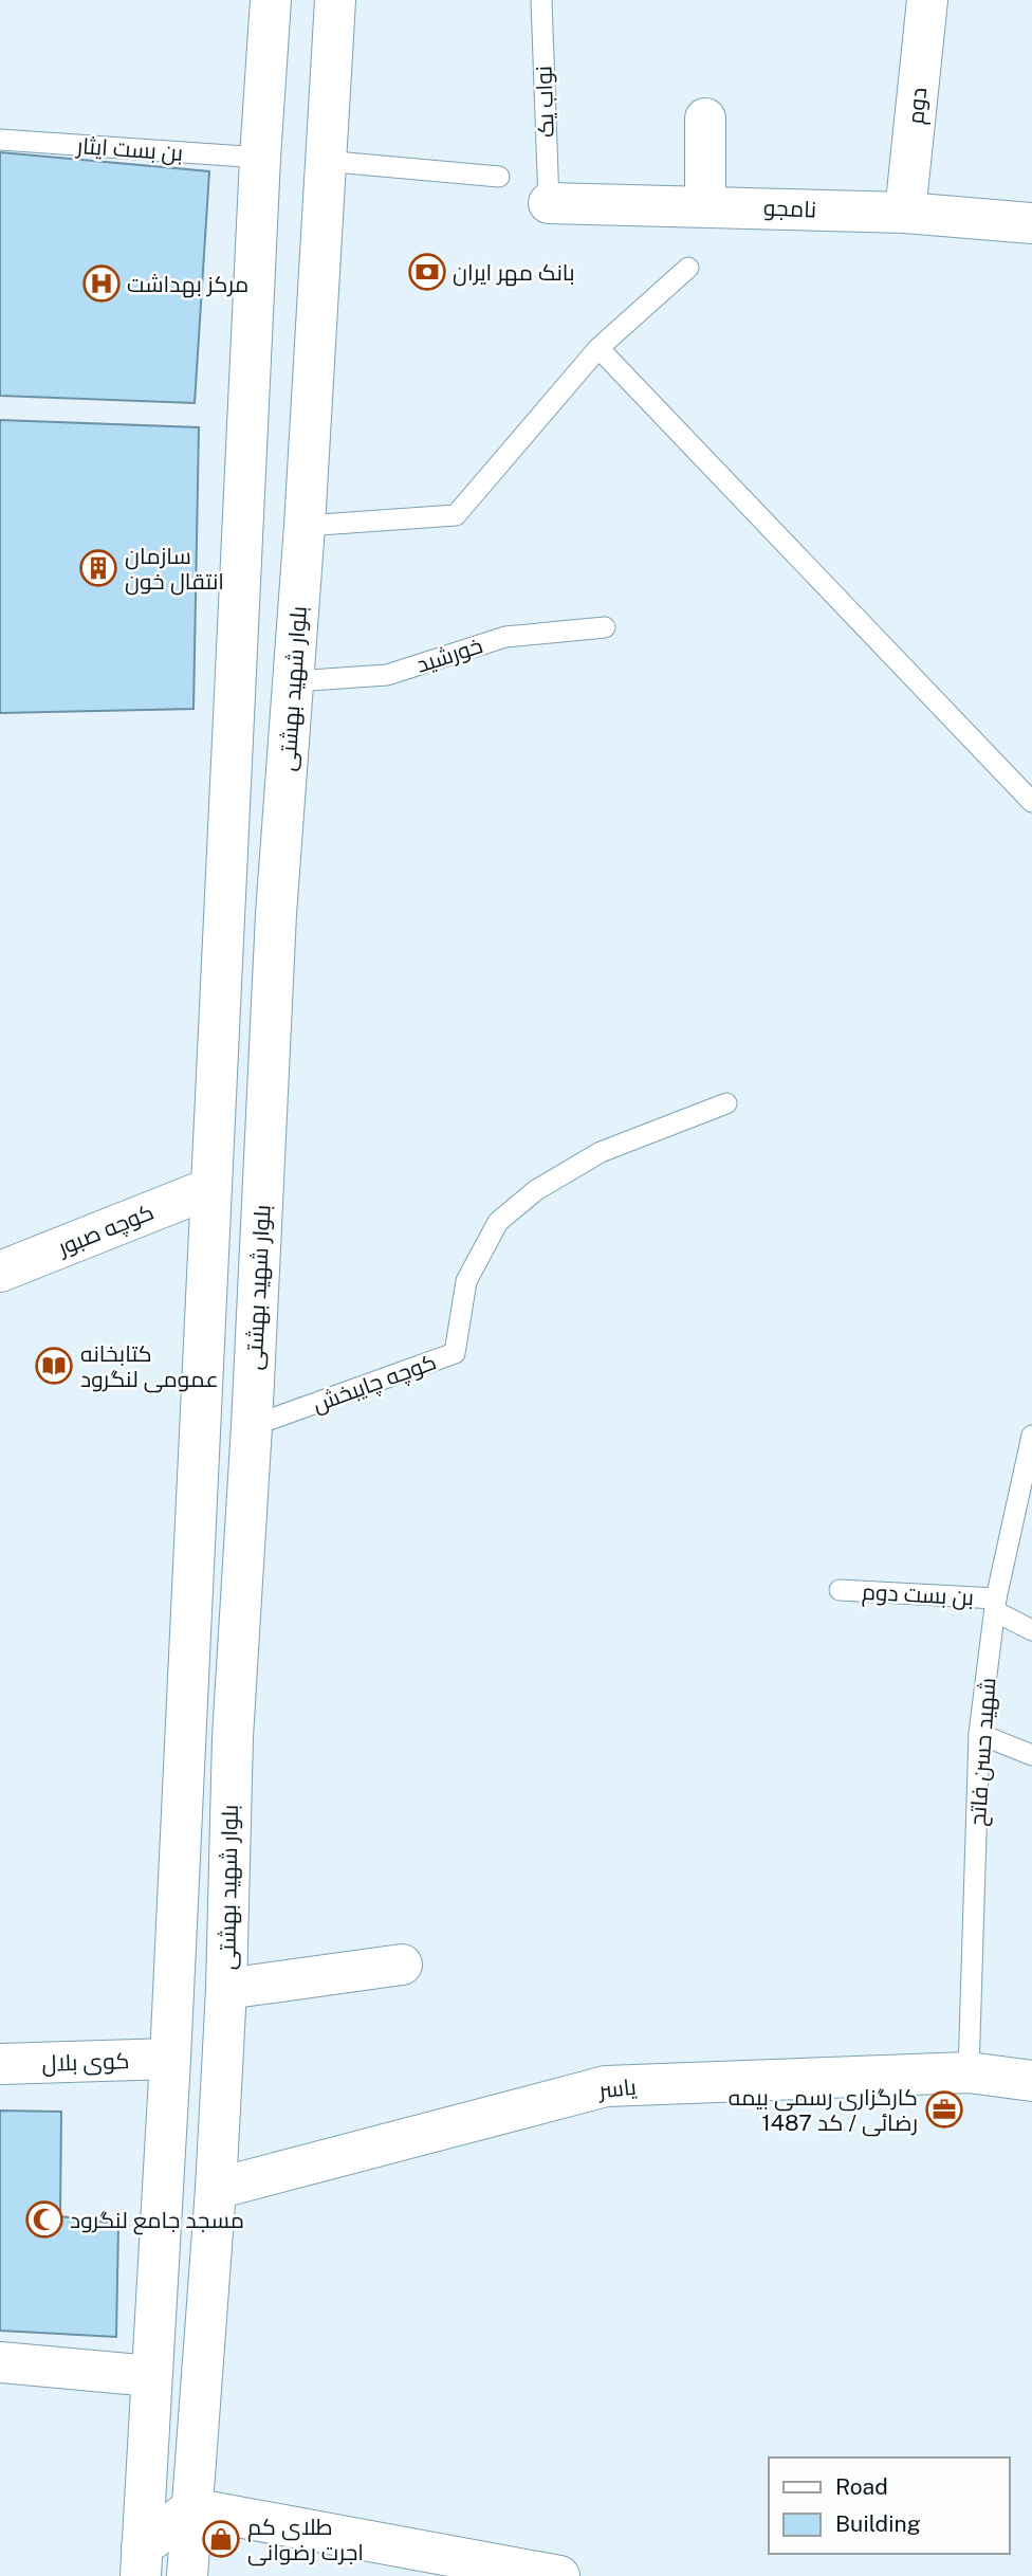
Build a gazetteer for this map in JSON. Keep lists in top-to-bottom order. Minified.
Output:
{"streets":{"main road":["دوم","نامجو","بلوار شهید بهشتی","کوچه صبور","کوی بلال","یاسر"],"lane":["نواب یک","بن بست ایثار","خورشید","کوچه چایبخش","بن بست دوم","شهید حسن فاتح"]},"crossings":[["نواب یک","نامجو"],["دوم","نامجو"],["خورشید","بلوار شهید بهشتی"],["بلوار شهید بهشتی","کوچه چایبخش"],["بلوار شهید بهشتی","یاسر"],["بن بست دوم","شهید حسن فاتح"],["شهید حسن فاتح","یاسر"]],"places":{"bank":["بانک مهر ایران"],"hospital":["مرکز بهداشت"],"building":["سازمان انتقال خون"],"library":["کتابخانه عمومی لنگرود"],"office":["کارگزاری رسمی بیمه رضائی / کد 1487"],"mosque":["مسجد جامع لنگرود"],"shop":["طلای کم اجرت رضوانی"]},"legend":["Road","Building"]}
